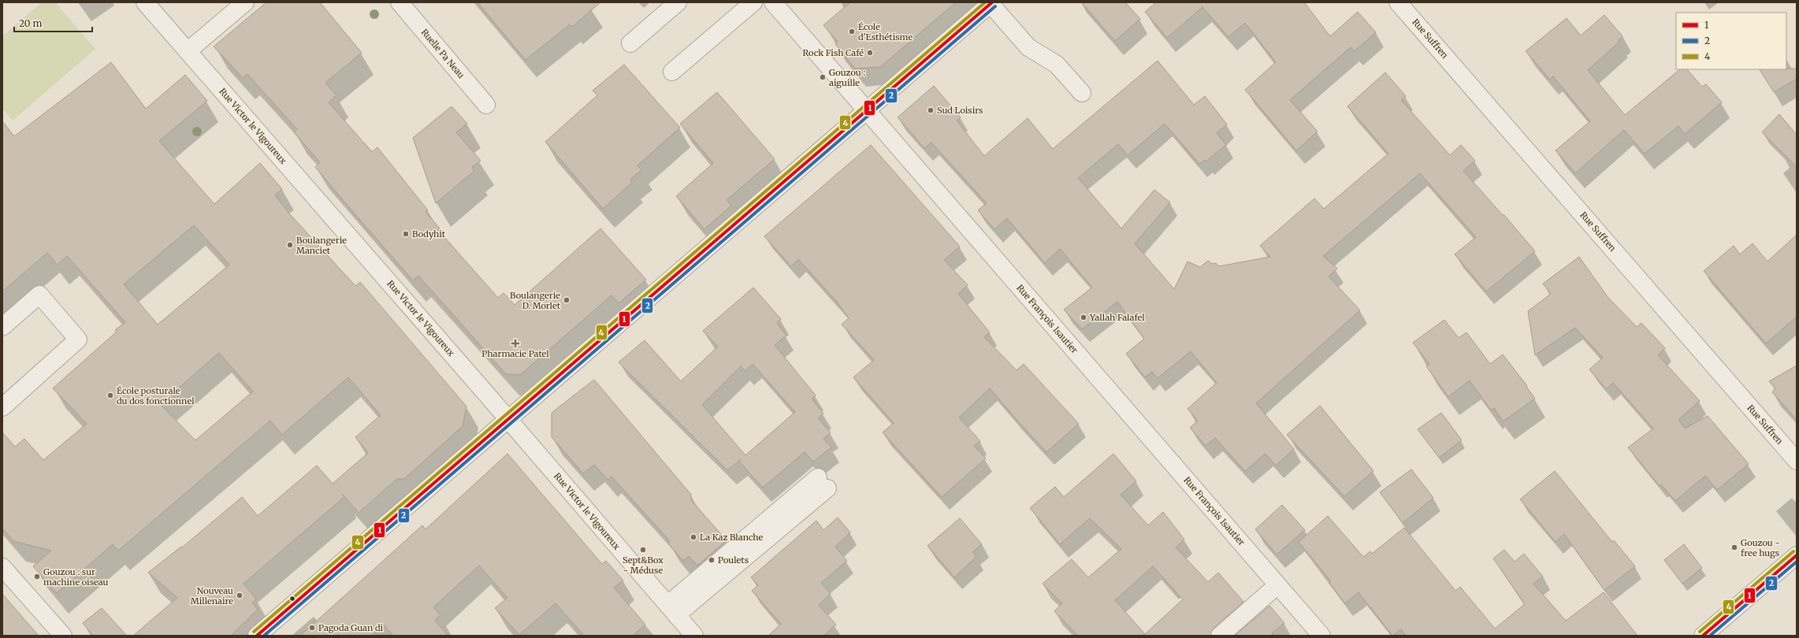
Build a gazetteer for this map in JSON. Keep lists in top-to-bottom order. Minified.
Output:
{"streets":{"street":["Rue Suffren","Ruelle Pa Neau","Rue Victor le Vigoureux","Rue François Isautier"]},"places":{"other":["École d'Esthétisme","Rock Fish Café","Gouzou : aiguille","Sud Loisirs","Bodyhit","Boulangerie Manciet","Boulangerie D. Morlet","Yallah Falafel","École posturale du dos fonctionnel","La Kaz Blanche","Gouzou - free hugs","Sept&Box - Méduse","Poulets","Gouzou : sur machine oiseau","Nouveau Millenaire","Pagoda Guan di"],"health":["Pharmacie Patel"]},"lines":["transit line 1","transit line 4","transit line 2"],"legend":["1","2","4"],"scale_bar":"20 m"}
